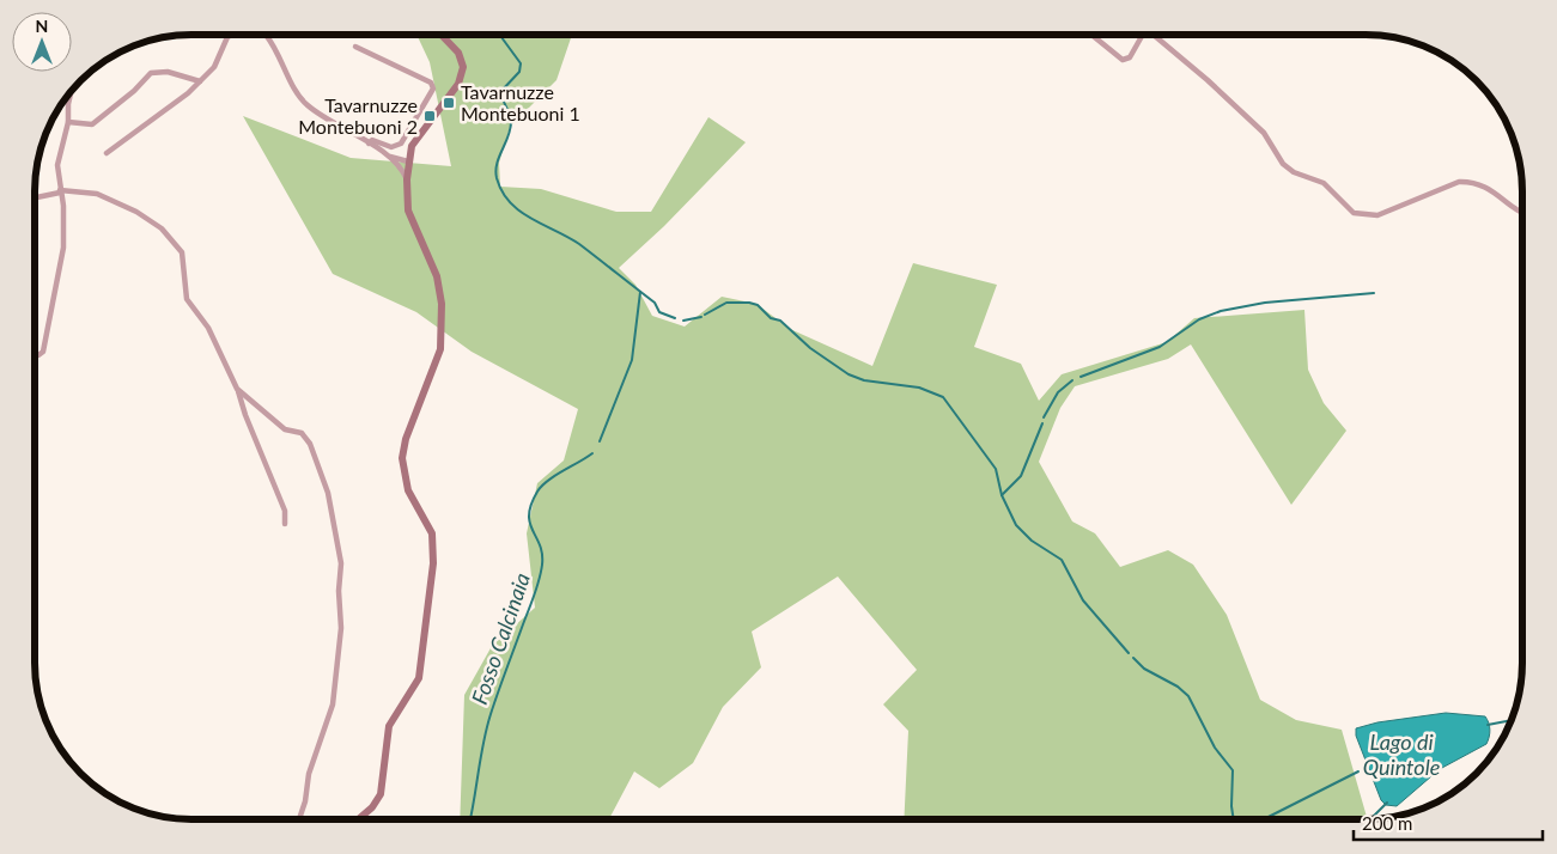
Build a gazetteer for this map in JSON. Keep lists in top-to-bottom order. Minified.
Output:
{"water":["Fosso Calcinaia","Lago di Quintole"],"places":{"transit":["Tavarnuzze Montebuoni 1","Tavarnuzze Montebuoni 2"]},"scale_bar":"200 m","north":"top"}
